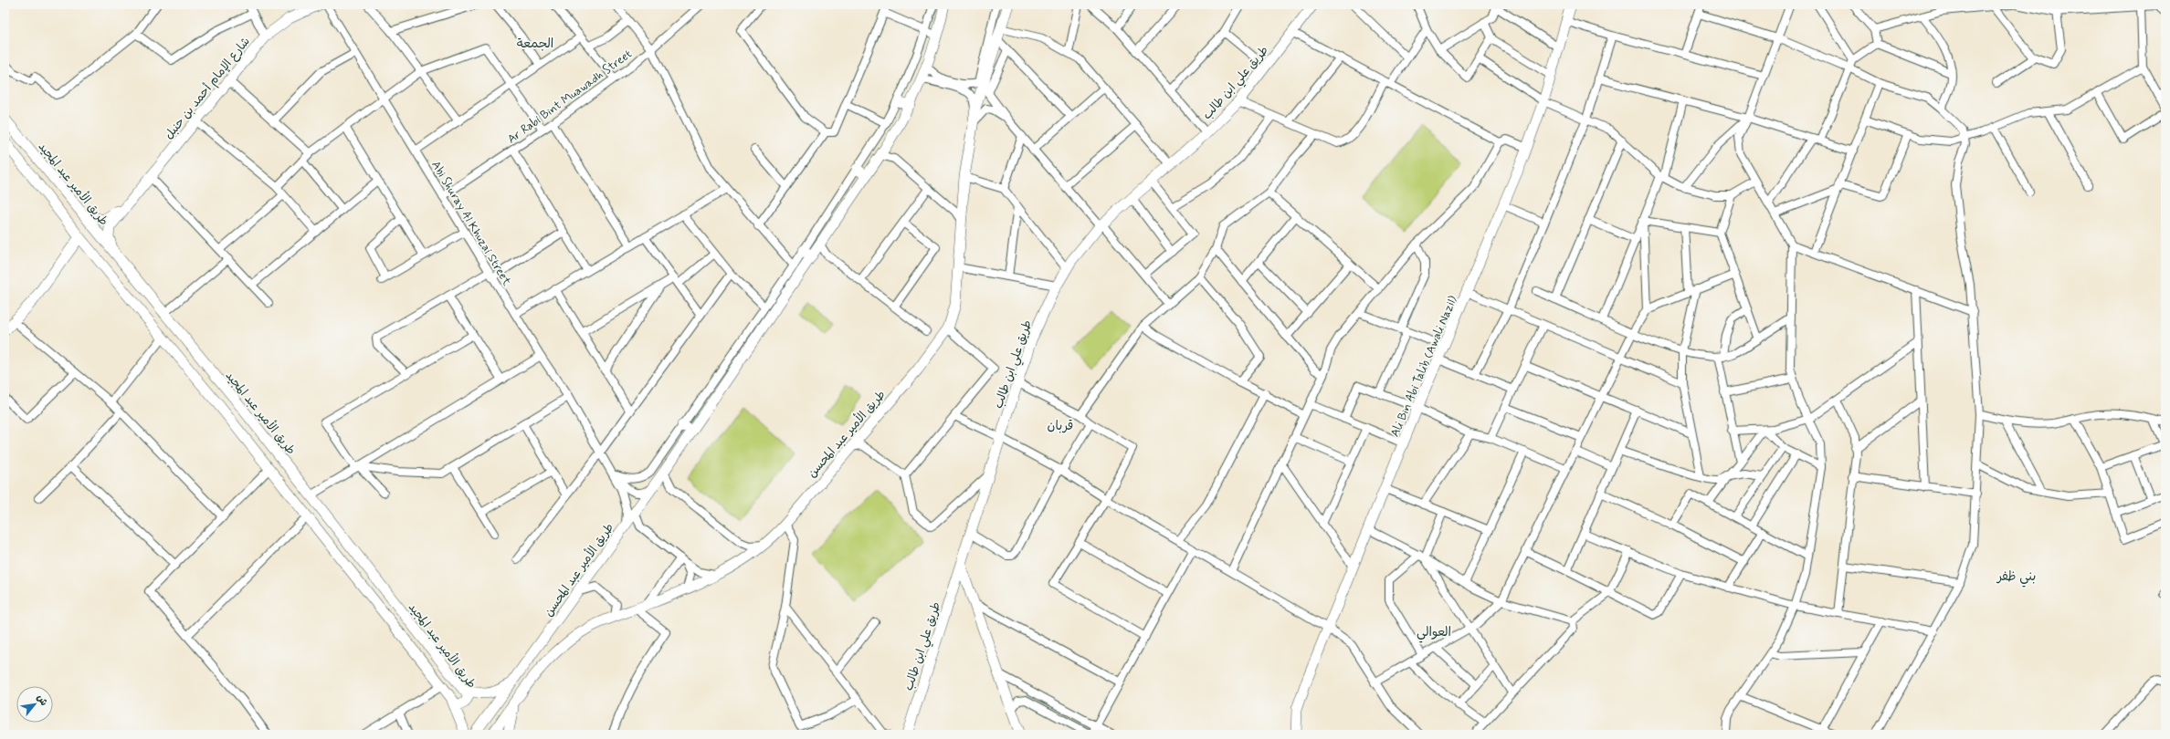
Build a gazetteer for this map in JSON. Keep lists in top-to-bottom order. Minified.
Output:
{"streets":{"main road":["طريق علي ابن طالب","شارع الإمام أحمد بن حنبل","طريق الأمير عبد المجيد","Ali Bin Abi Talib (Awali Nazil)","طريق الأمير عبد المحسن"],"street":["Ar Rabi Bint Muawadh Street","Abi Shuray Al Khuzai Street"]},"crossings":[["Ar Rabi Bint Muawadh Street","Abi Shuray Al Khuzai Street"]],"districts":["الجمعة","قربان","بني ظفر","العوالي"],"north":"top right"}
